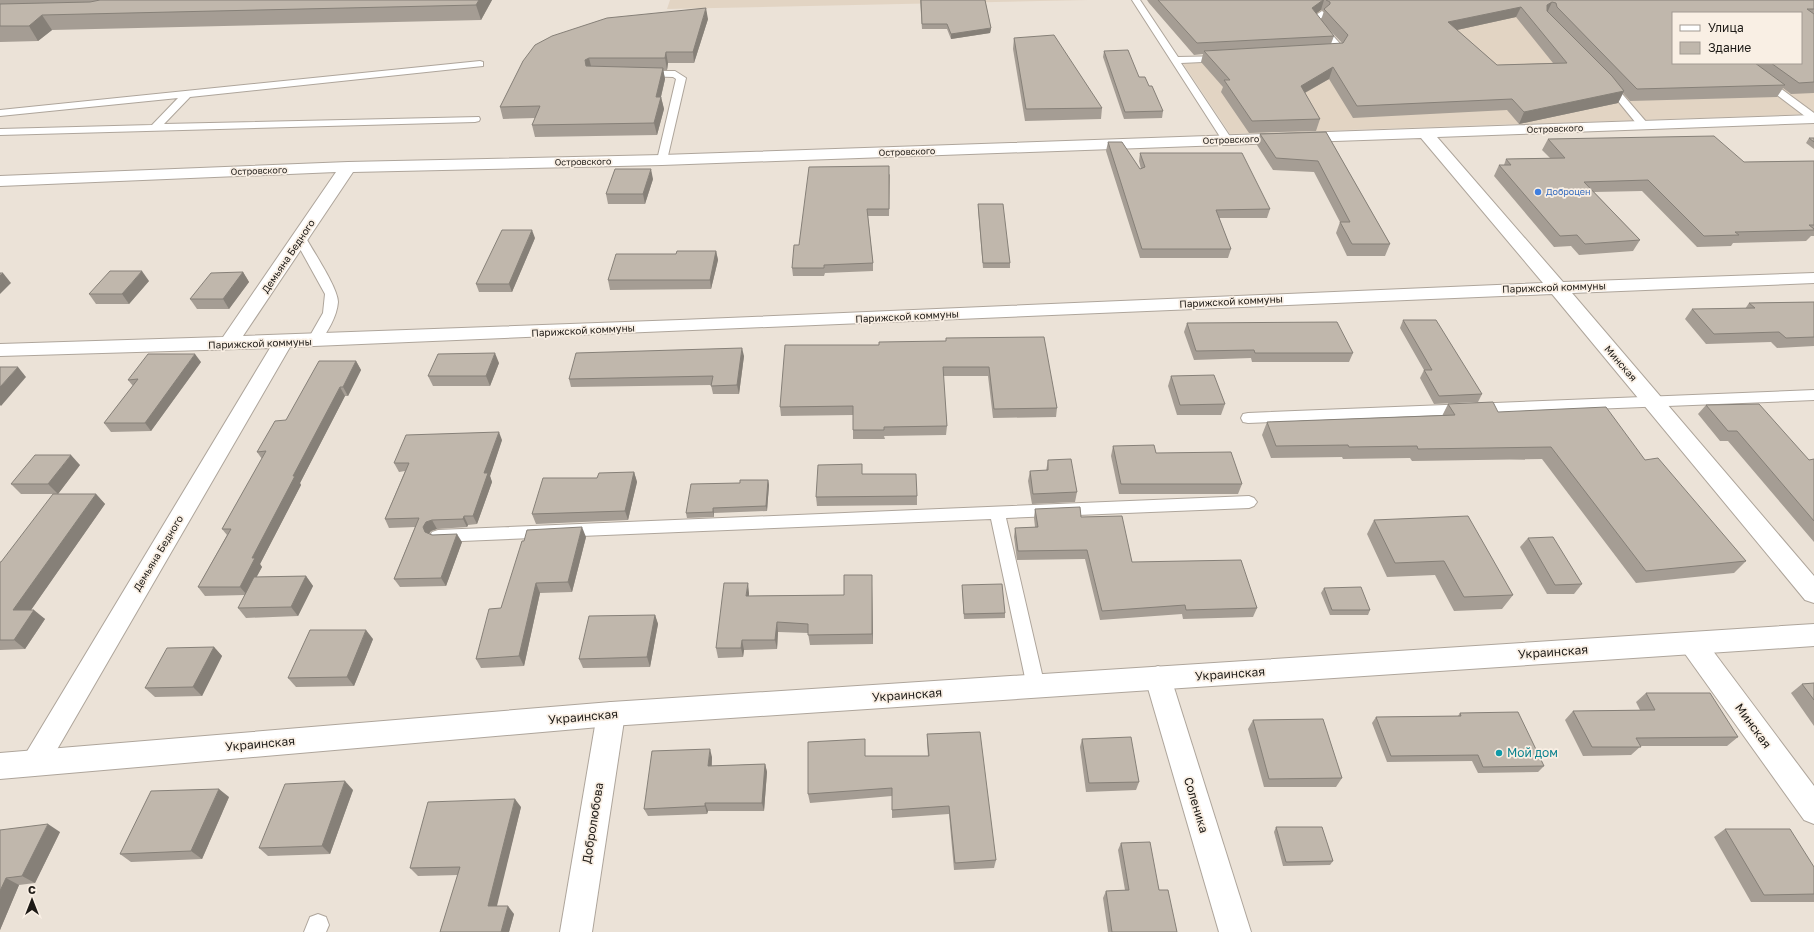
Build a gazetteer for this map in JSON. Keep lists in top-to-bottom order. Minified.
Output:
{"streets":{"street":["Островского","Демьяна Бедного","Парижской коммуны","Минская","Украинская","Соленика","Добролюбова"]},"crossings":[["Островского","Демьяна Бедного"],["Островского","Минская"],["Демьяна Бедного","Парижской коммуны"],["Демьяна Бедного","Украинская"],["Парижской коммуны","Минская"],["Минская","Украинская"],["Украинская","Соленика"],["Украинская","Добролюбова"]],"places":["Доброцен","Мой дом"],"legend":["Улица","Здание"],"north":"top"}
